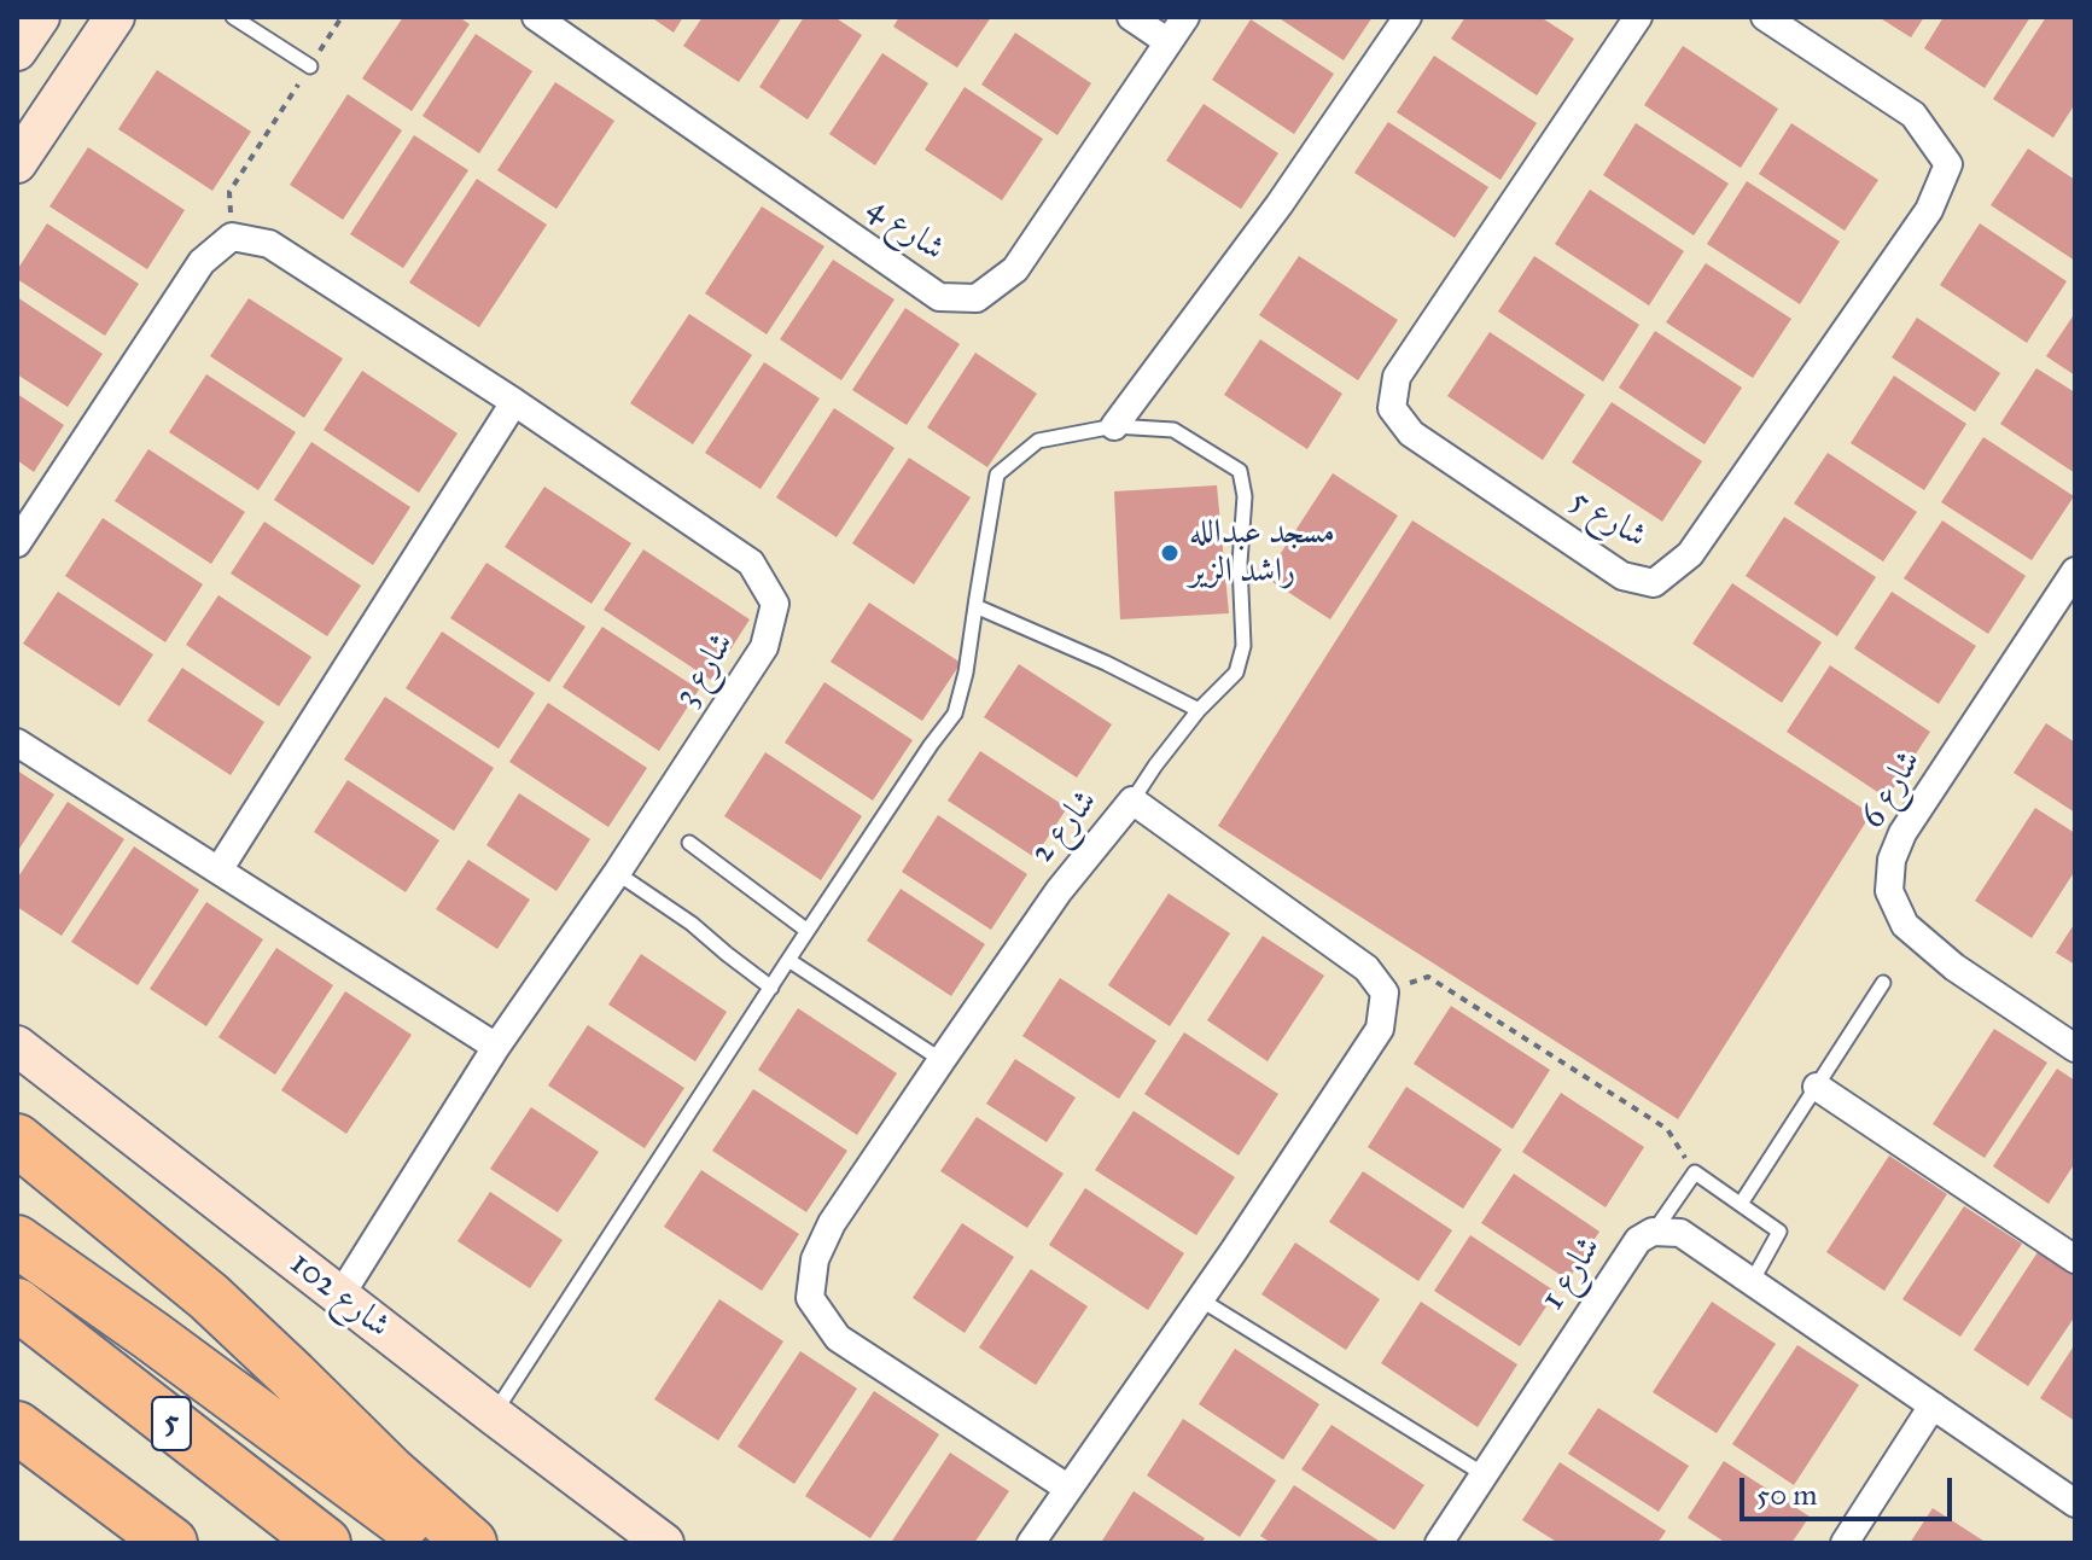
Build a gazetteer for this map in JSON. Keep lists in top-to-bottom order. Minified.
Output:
{"streets":{"highway":["5"],"street":["شارع 4","شارع 5","شارع 3","شارع 6","شارع 2","شارع 1","شارع 102"]},"crossings":[["شارع 3","شارع 102"]],"places":["مسجد عبدالله راشد الزير"],"scale_bar":"50 m"}
